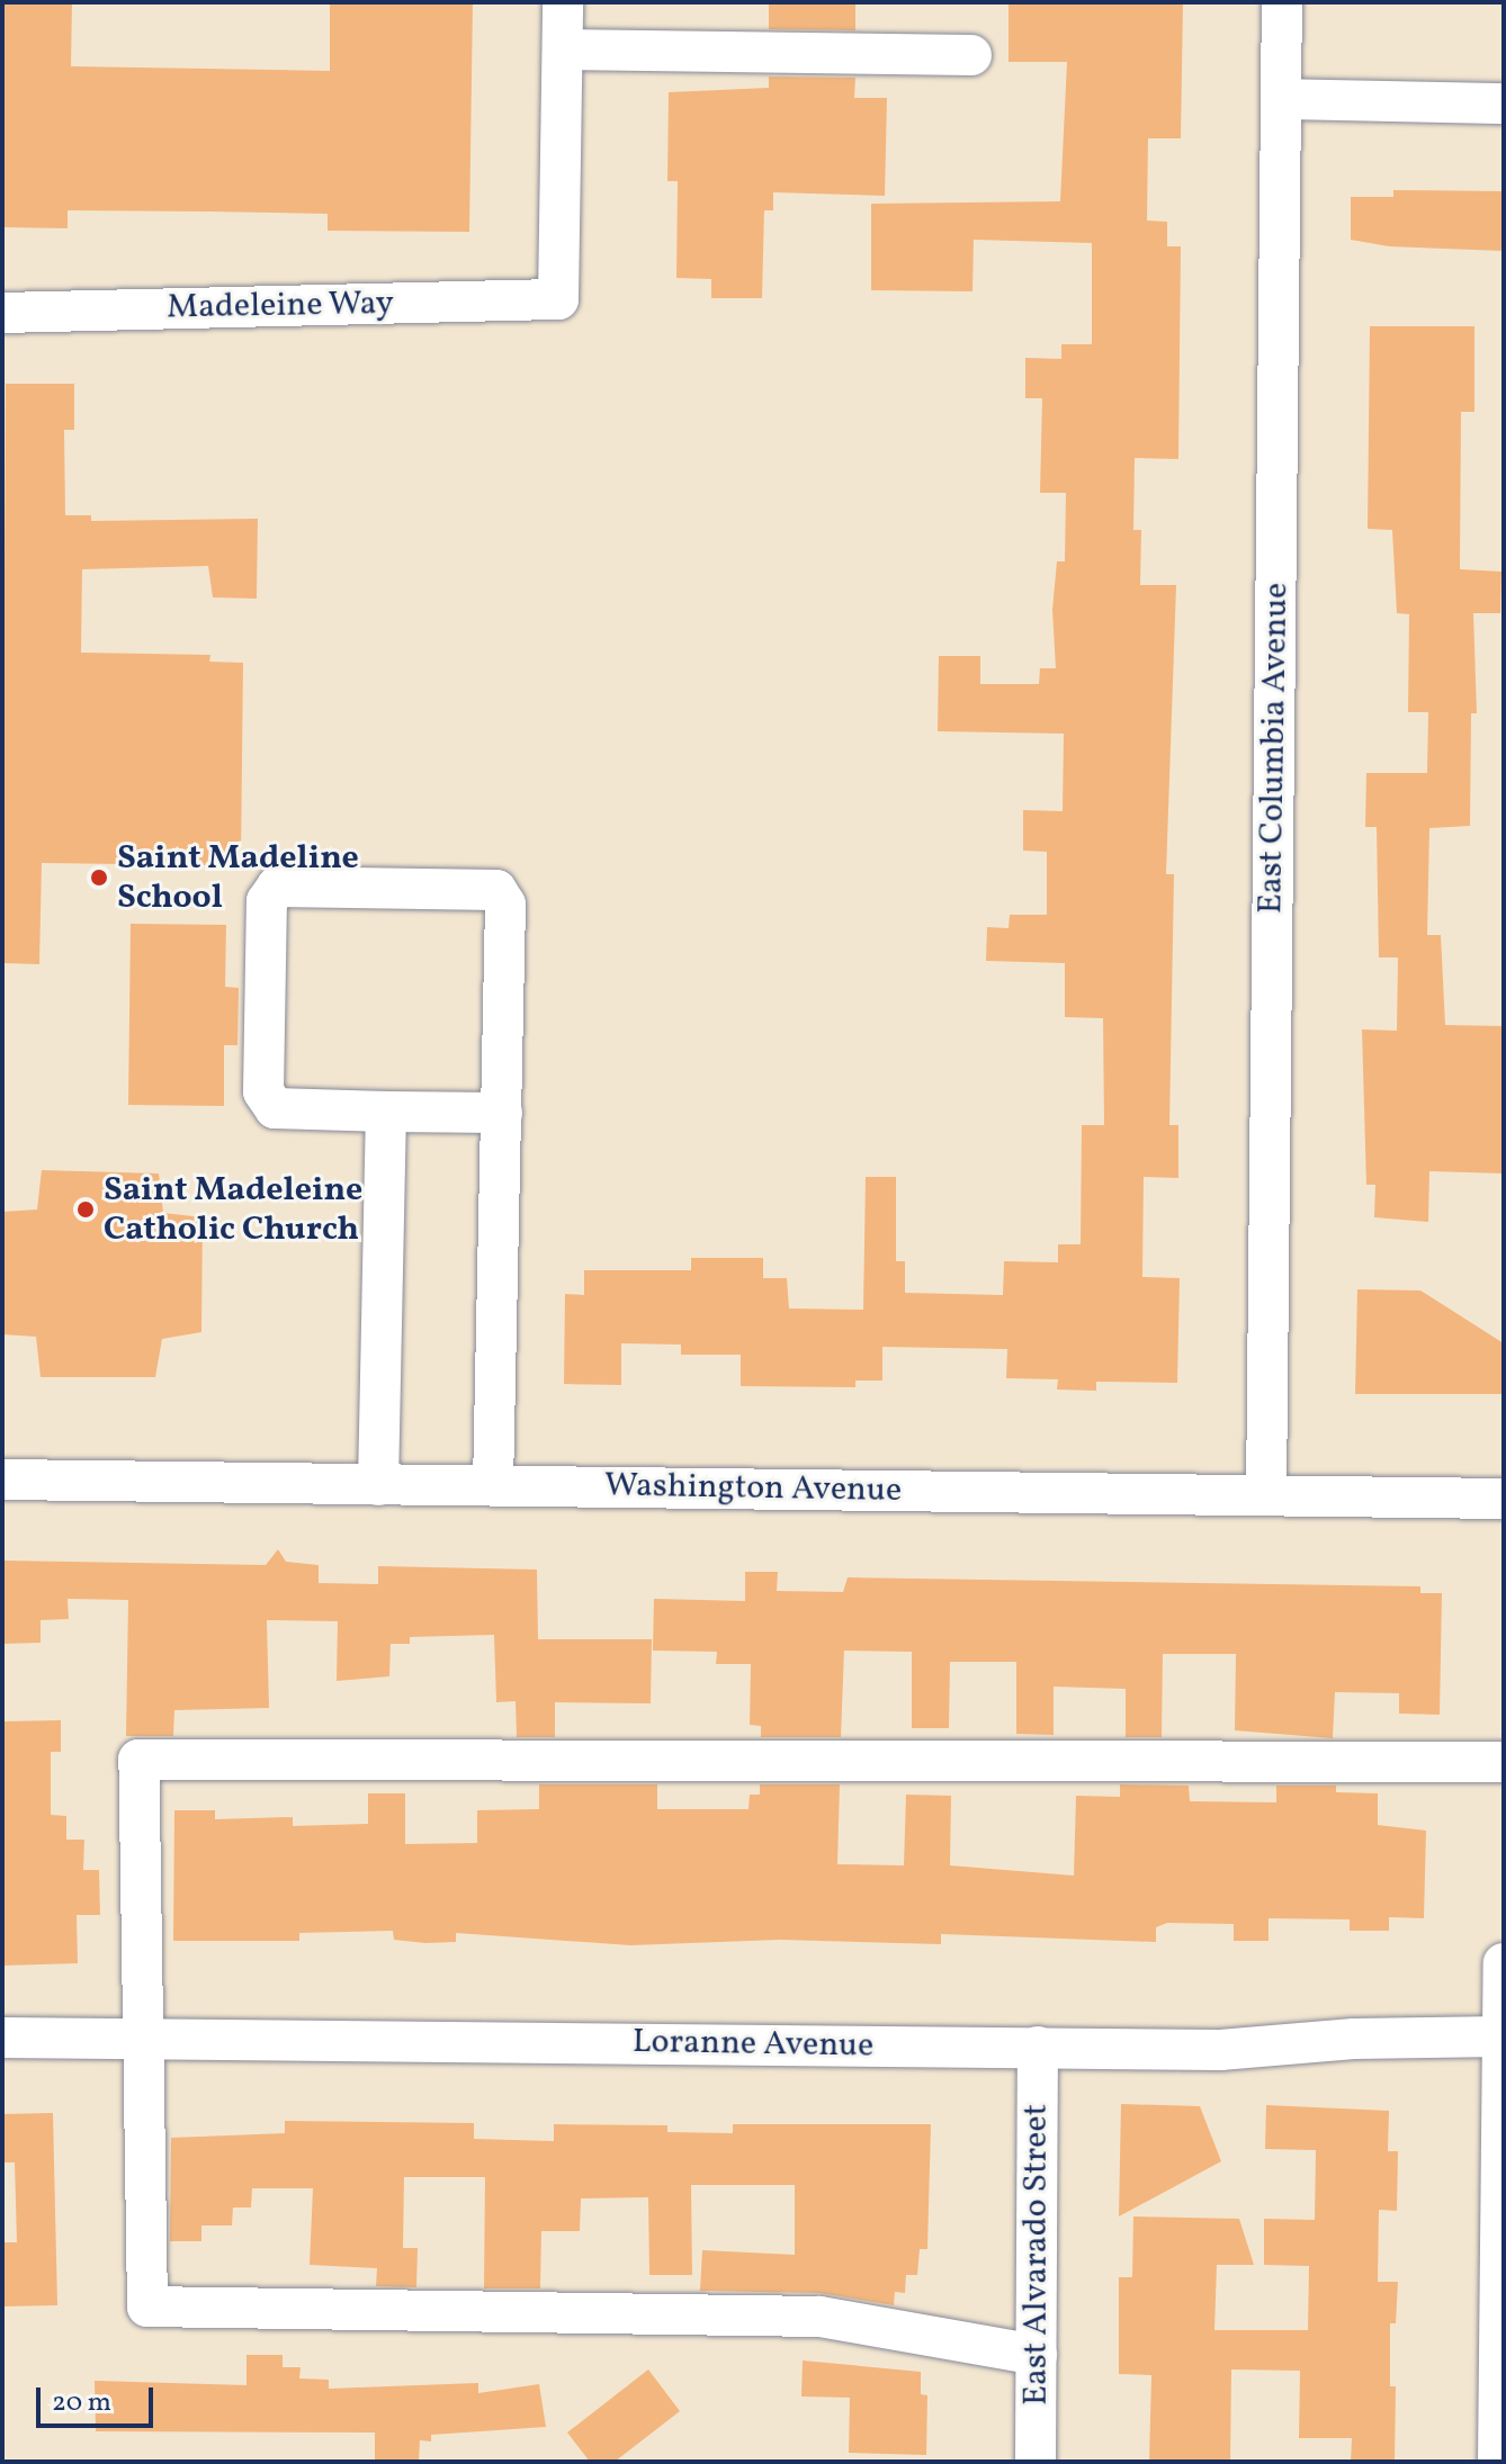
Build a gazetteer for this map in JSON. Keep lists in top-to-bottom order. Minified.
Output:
{"streets":{"street":["Madeleine Way","East Columbia Avenue","Washington Avenue","Loranne Avenue","East Alvarado Street"]},"crossings":[["East Columbia Avenue","Washington Avenue"],["Loranne Avenue","East Alvarado Street"]],"places":["Saint Madeline School","Saint Madeleine Catholic Church"],"scale_bar":"20 m"}
